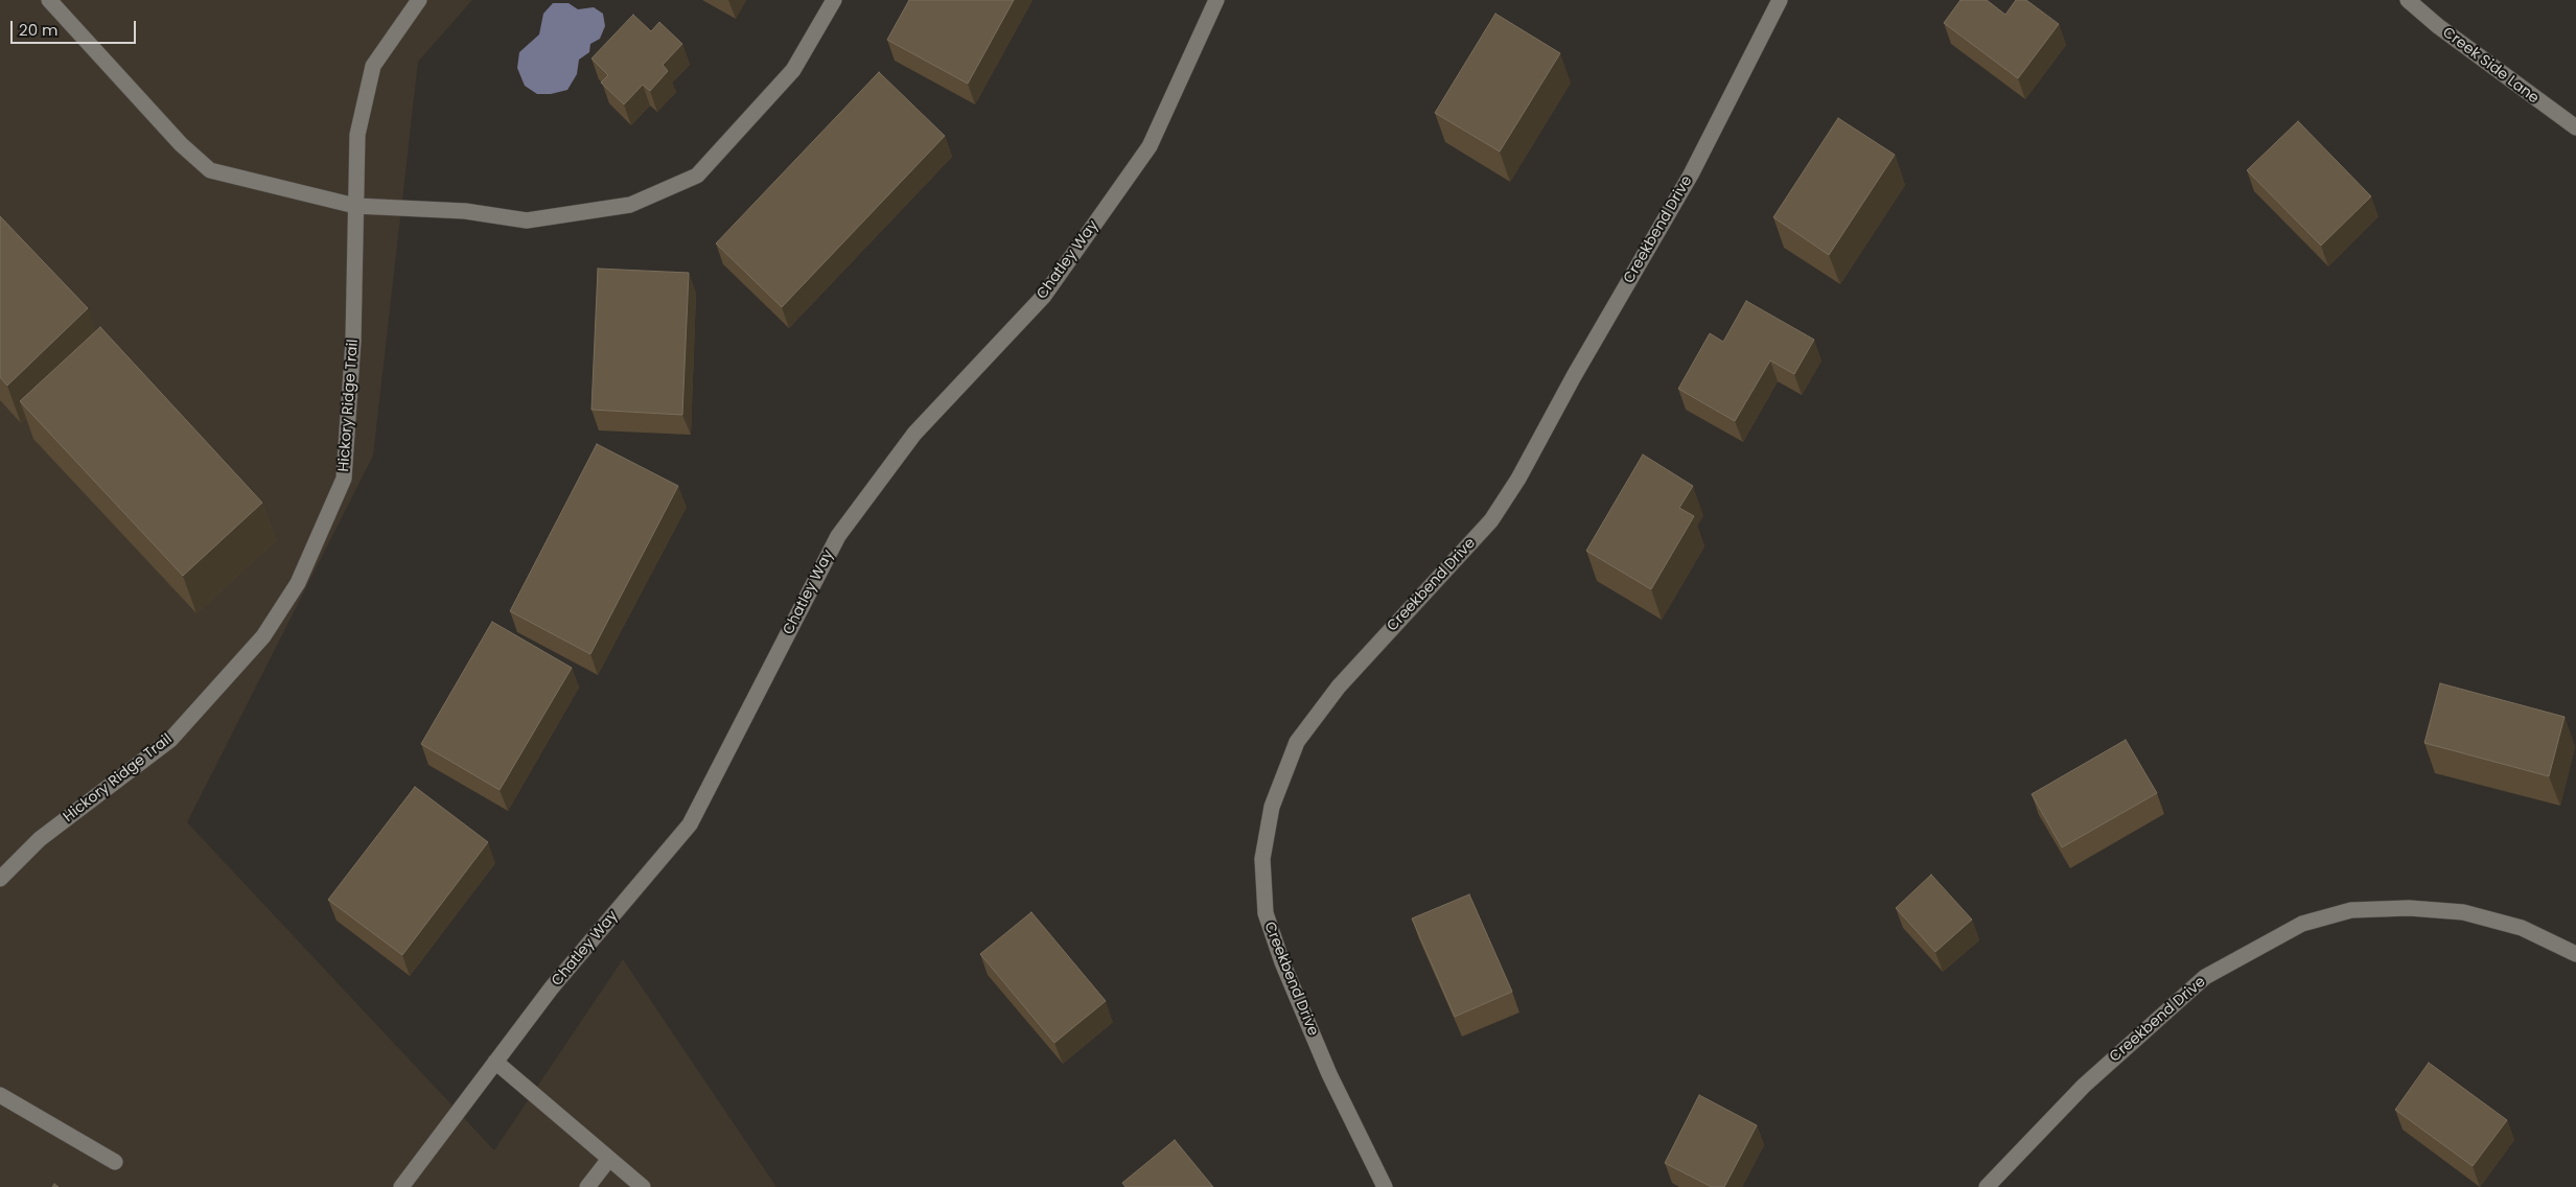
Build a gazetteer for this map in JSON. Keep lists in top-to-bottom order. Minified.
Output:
{"streets":{"street":["Creek Side Lane","Creekbend Drive","Chatley Way","Hickory Ridge Trail"]},"scale_bar":"20 m"}
